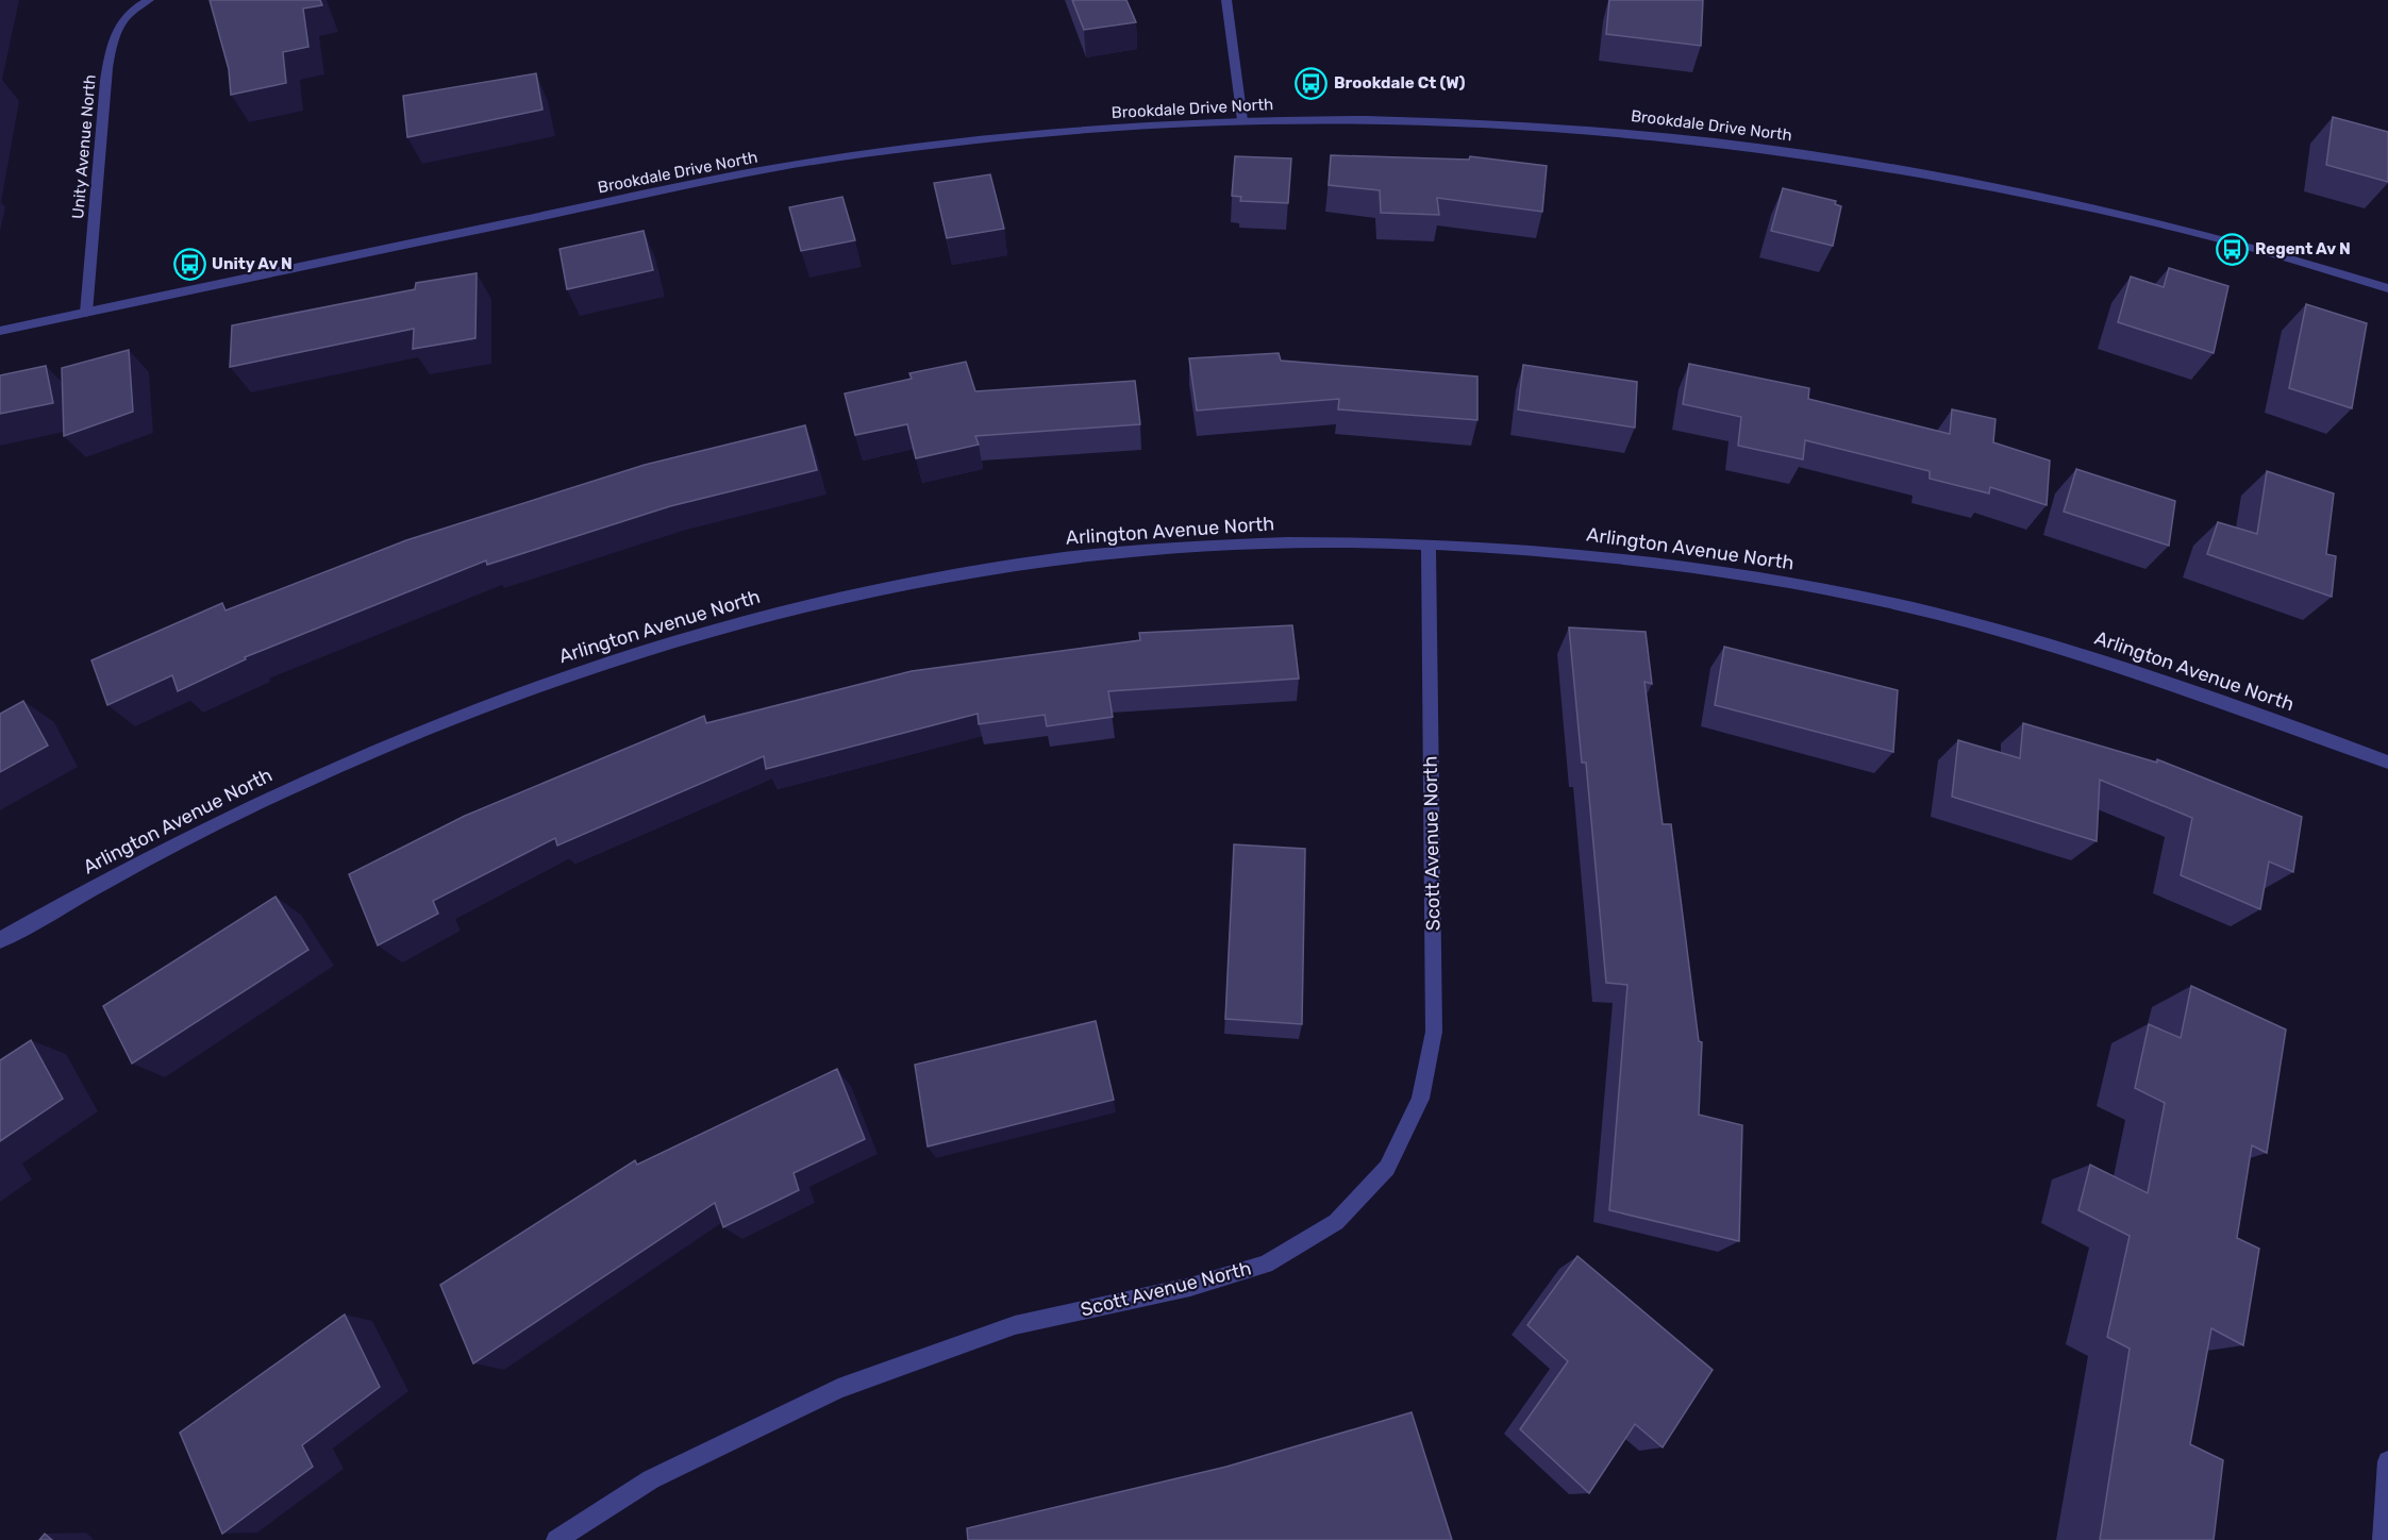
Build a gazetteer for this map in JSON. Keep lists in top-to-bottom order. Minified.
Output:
{"streets":{"street":["Brookdale Drive North","Unity Avenue North","Arlington Avenue North","Scott Avenue North"]},"crossings":[["Brookdale Drive North","Unity Avenue North"],["Arlington Avenue North","Scott Avenue North"]],"places":{"bus stop":["Brookdale Ct (W)","Regent Av N","Unity Av N"]}}
